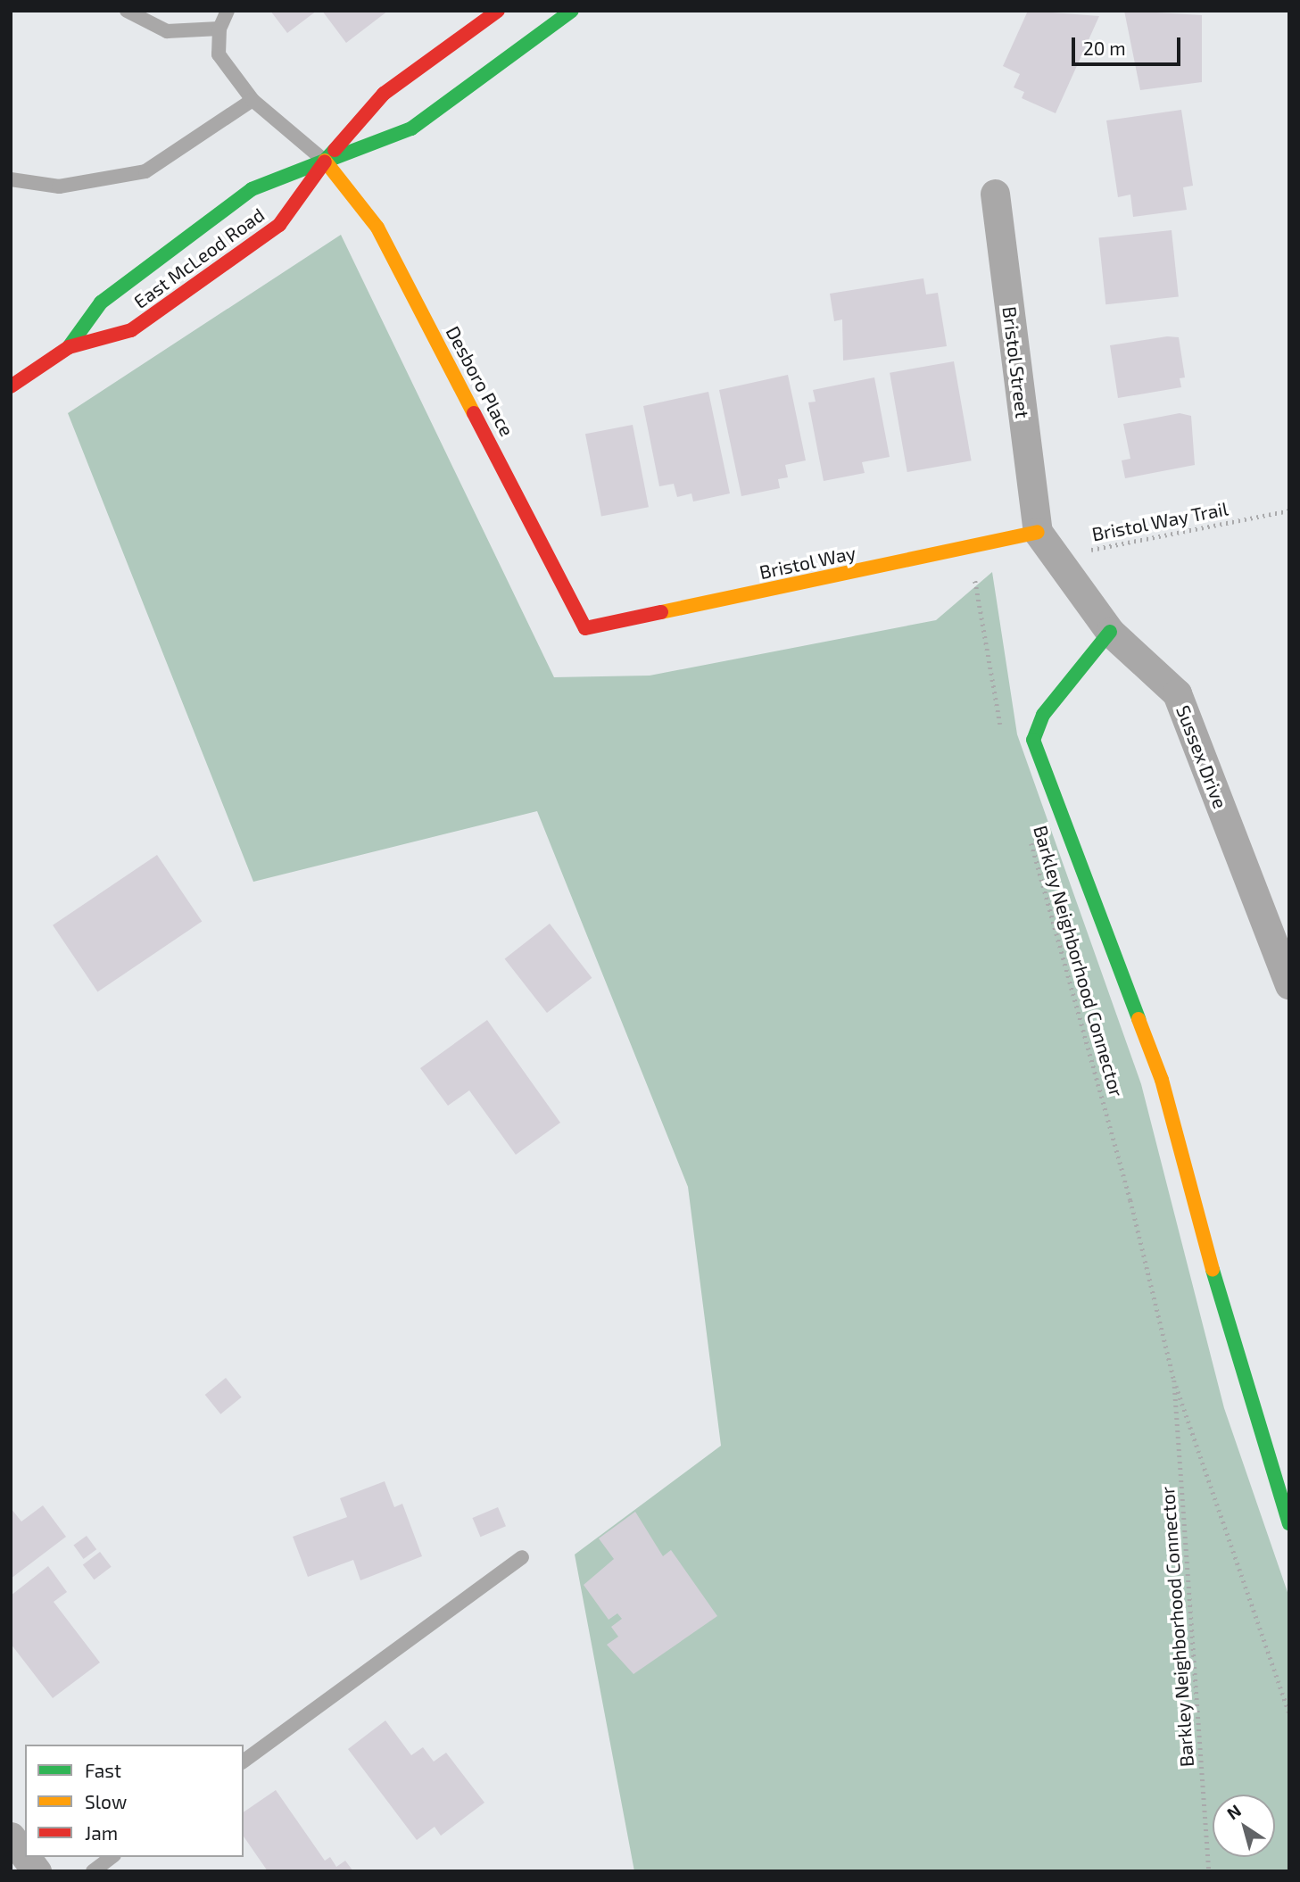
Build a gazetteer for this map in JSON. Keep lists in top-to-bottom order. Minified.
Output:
{"streets":{"street":["East McLeod Road","Bristol Street","Desboro Place","Bristol Way","Sussex Drive"],"path":["Bristol Way Trail","Barkley Neighborhood Connector"]},"crossings":[["East McLeod Road","Desboro Place"],["Bristol Street","Bristol Way"],["Bristol Street","Sussex Drive"],["Desboro Place","Bristol Way"],["Bristol Way","Sussex Drive"]],"legend":["Fast","Slow","Jam"],"scale_bar":"20 m","north":"top left"}
